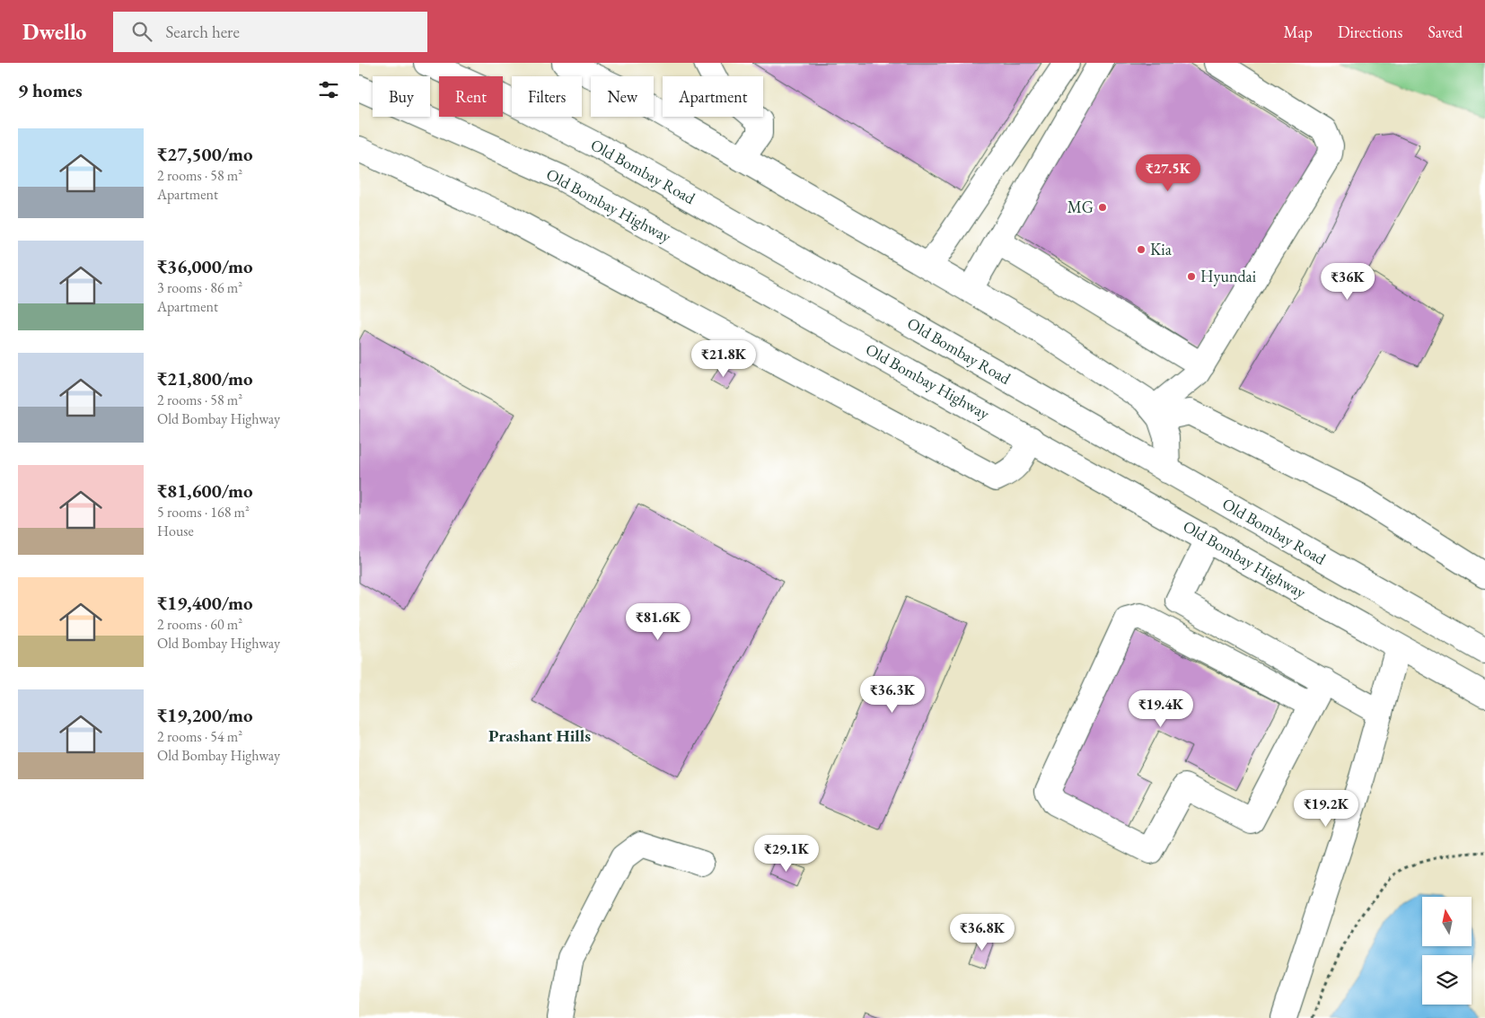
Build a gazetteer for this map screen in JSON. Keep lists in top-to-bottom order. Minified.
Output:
{"streets":{"main road":["Old Bombay Road","Old Bombay Highway"]},"districts":["Prashant Hills"],"places":["MG","Kia","Hyundai"],"north":"top","page":{"header":"Dwello","search":"Search here","nav":["Map","Directions","Saved"],"heading":"9 homes","chip":["Buy","Rent","Filters","New","Apartment"],"list":[{"name":"₹27,500/mo","note":"2 rooms · 58 m² · Apartment"},{"name":"₹36,000/mo","note":"3 rooms · 86 m² · Apartment"},{"name":"₹21,800/mo","note":"2 rooms · 58 m² · Old Bombay Highway"},{"name":"₹81,600/mo","note":"5 rooms · 168 m² · House"},{"name":"₹19,400/mo","note":"2 rooms · 60 m² · Old Bombay Highway"},{"name":"₹19,200/mo","note":"2 rooms · 54 m² · Old Bombay Highway"}],"price":["₹27.5K","₹36K","₹21.8K","₹81.6K","₹36.3K","₹19.4K","₹19.2K","₹29.1K","₹36.8K"]}}
